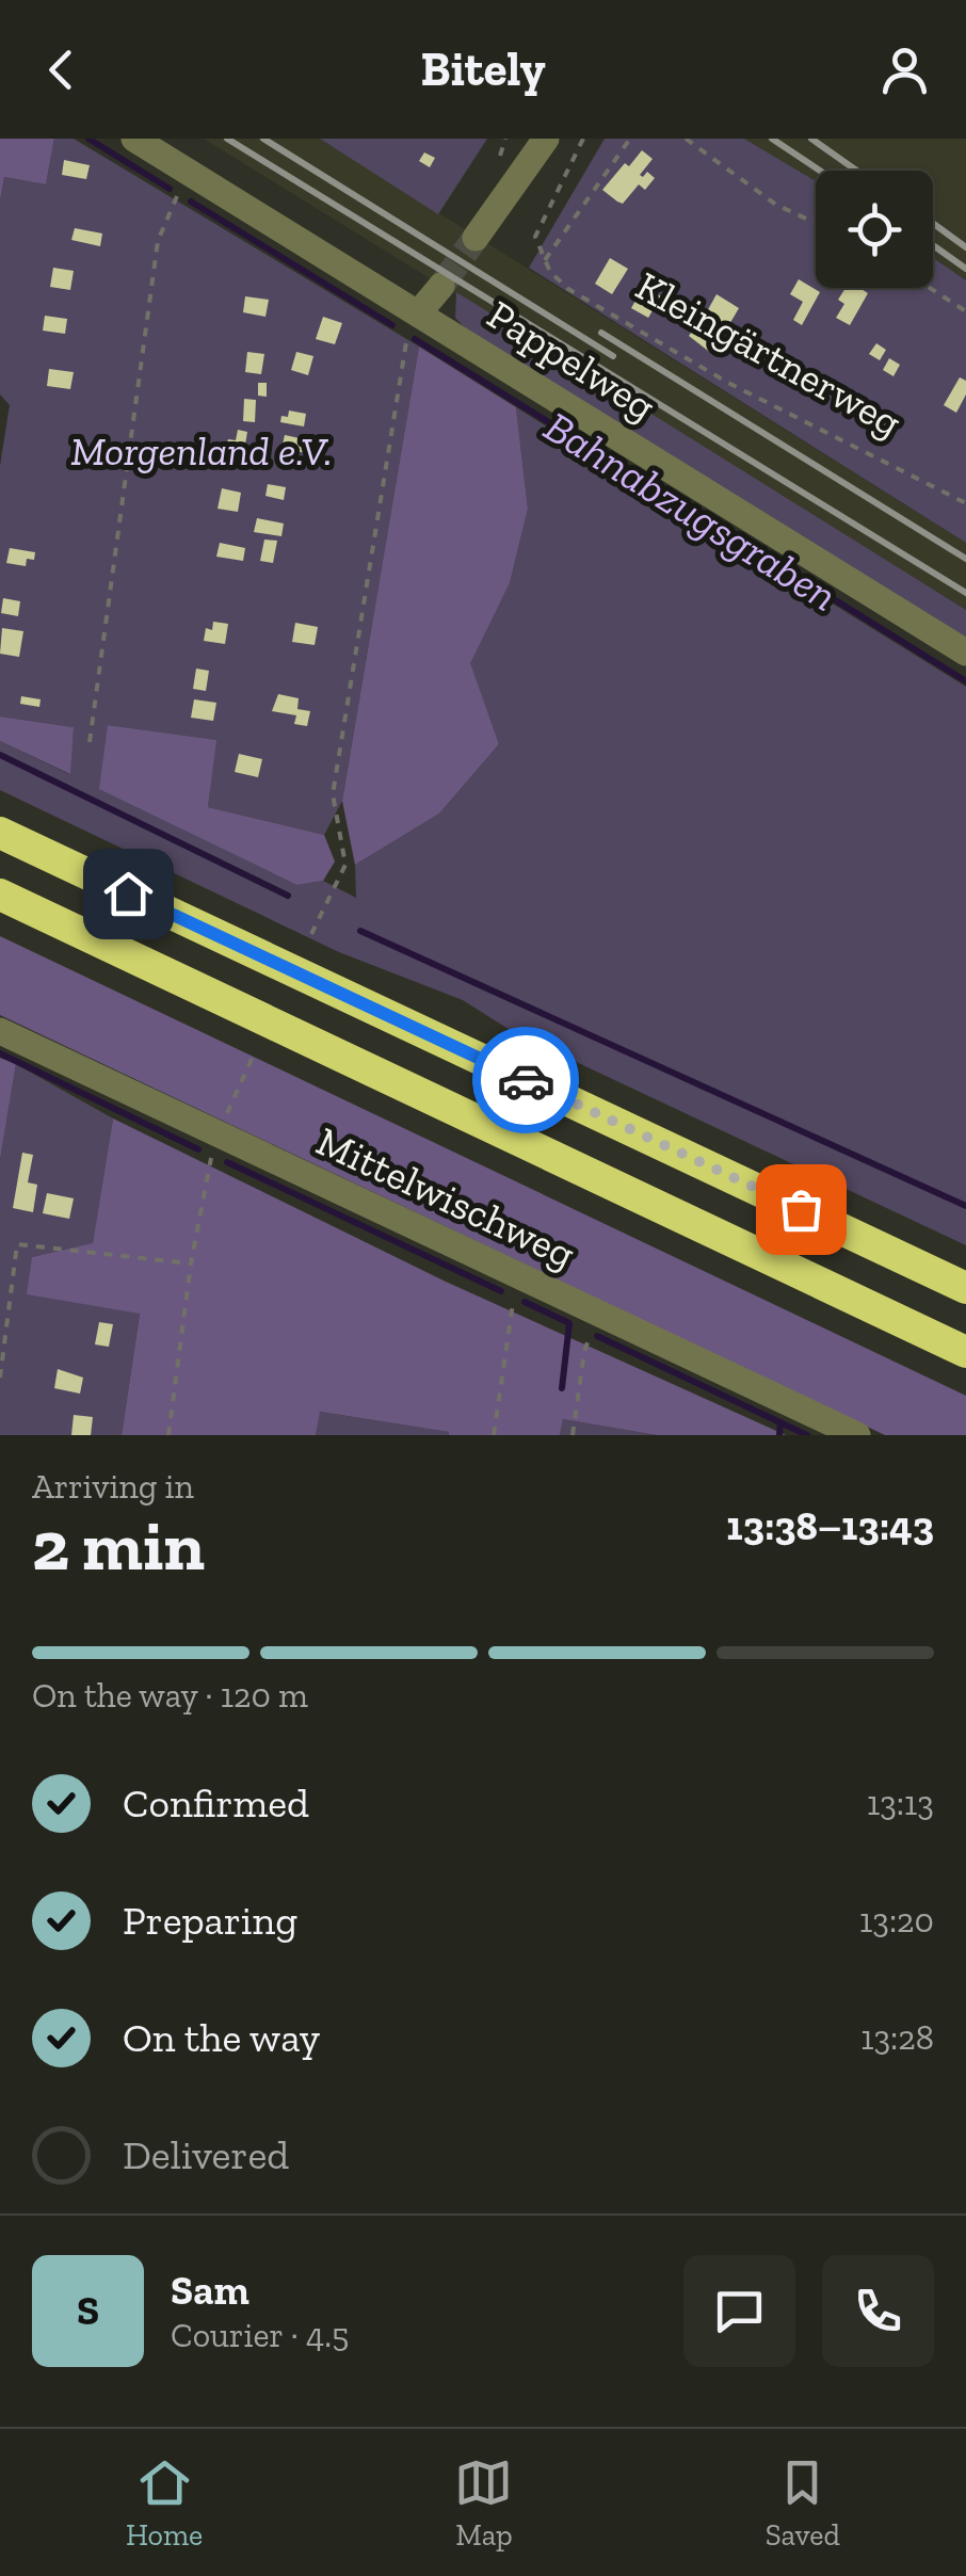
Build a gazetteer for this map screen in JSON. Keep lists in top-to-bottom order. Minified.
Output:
{"streets":{"street":["Pappelweg","Mittelwischweg"],"path":["Kleingärtnerweg"]},"water":["Bahnabzugsgraben"],"parks":["Morgenland e.V."],"page":{"header":"Bitely","heading":["2 min","Arriving in","13:38–13:43"],"panel":["Sam","Courier · 4.5"],"bar":"On the way · 120 m","list":[["Confirmed","13:13"],["Preparing","13:20"],["On the way","13:28"],"Delivered"],"round":"S","tabs":["Home","Map","Saved"]}}
